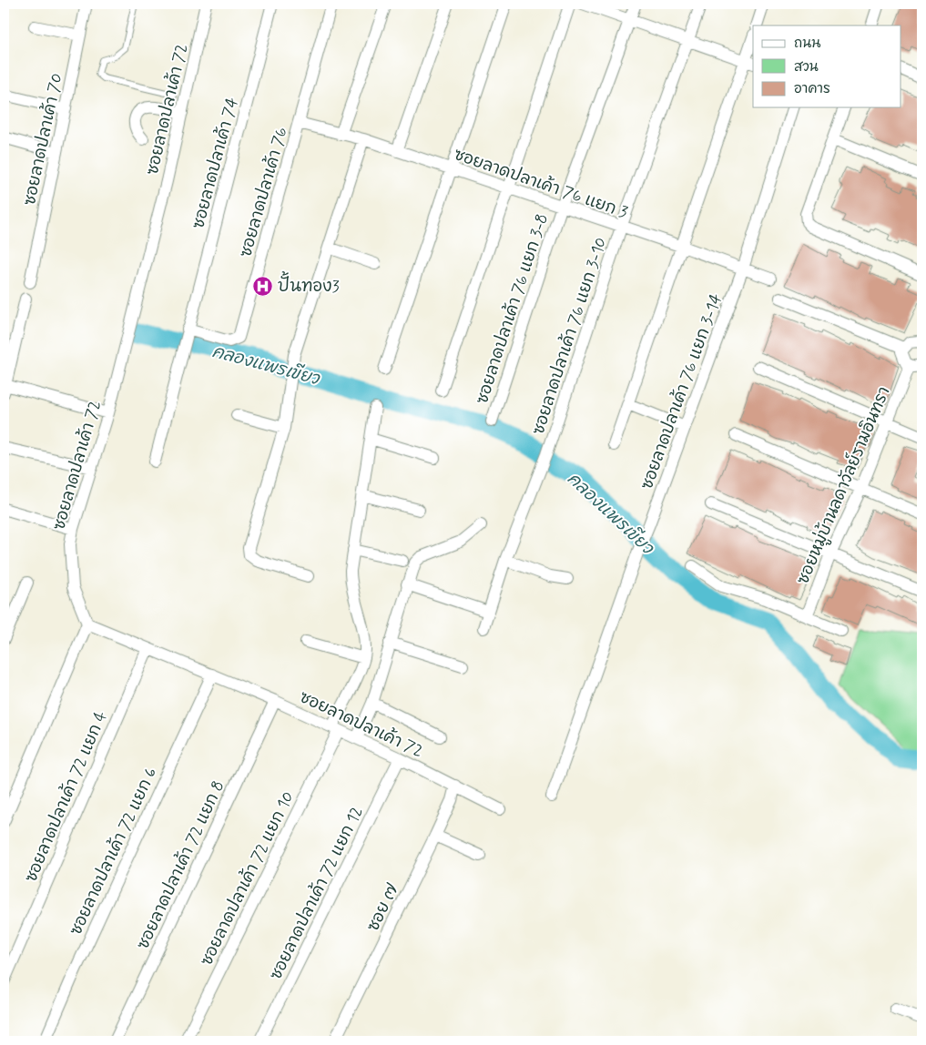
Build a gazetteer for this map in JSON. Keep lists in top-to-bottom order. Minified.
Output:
{"streets":{"street":["ซอยลาดปลาเค้า 72","ซอยลาดปลาเค้า 70","ซอยลาดปลาเค้า 74","ซอยลาดปลาเค้า 76 แยก 3","ซอยลาดปลาเค้า 76","ซอยลาดปลาเค้า 76 แยก 3-8","ซอยลาดปลาเค้า 76 แยก 3-10","ซอยลาดปลาเค้า 76 แยก 3-14","ซอยหมู่บ้านลดาวัลย์รามอินทรา","ซอยลาดปลาเค้า 72 แยก 4","ซอยลาดปลาเค้า 72 แยก 6","ซอยลาดปลาเค้า 72 แยก 8","ซอยลาดปลาเค้า 72 แยก 10","ซอยลาดปลาเค้า 72 แยก 12","ซอย ๗"]},"crossings":[["ซอยลาดปลาเค้า 72","ซอยลาดปลาเค้า 72 แยก 4"],["ซอยลาดปลาเค้า 72","ซอยลาดปลาเค้า 72 แยก 6"],["ซอยลาดปลาเค้า 72","ซอยลาดปลาเค้า 72 แยก 8"],["ซอยลาดปลาเค้า 72","ซอยลาดปลาเค้า 72 แยก 10"],["ซอยลาดปลาเค้า 72","ซอยลาดปลาเค้า 72 แยก 12"],["ซอยลาดปลาเค้า 72","ซอย ๗"],["ซอยลาดปลาเค้า 74","ซอยลาดปลาเค้า 76"],["ซอยลาดปลาเค้า 76 แยก 3","ซอยลาดปลาเค้า 76"],["ซอยลาดปลาเค้า 76 แยก 3","ซอยลาดปลาเค้า 76 แยก 3-8"],["ซอยลาดปลาเค้า 76 แยก 3","ซอยลาดปลาเค้า 76 แยก 3-10"],["ซอยลาดปลาเค้า 76 แยก 3","ซอยลาดปลาเค้า 76 แยก 3-14"]],"water":["คลองแพรเขียว"],"places":{"hospital":["ปั้นทอง3"]},"legend":["ถนน","สวน","อาคาร"]}
